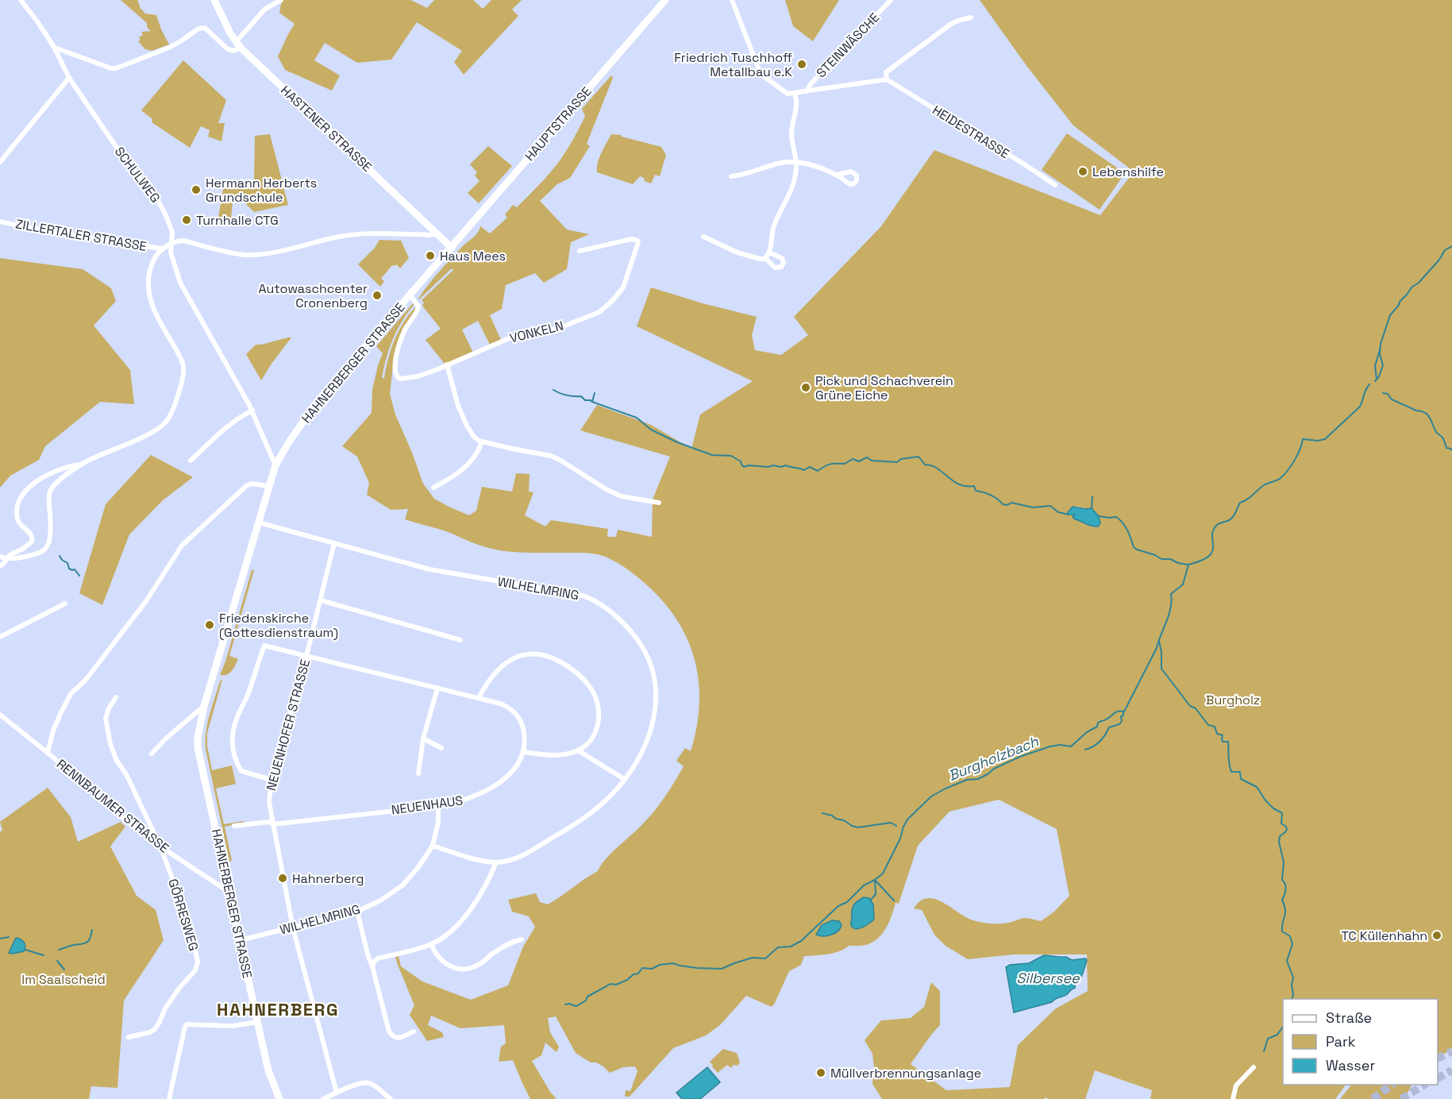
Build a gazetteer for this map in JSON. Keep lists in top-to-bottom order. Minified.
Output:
{"streets":{"main road":["HAUPTSTRASSE","HASTENER STRASSE","HAHNERBERGER STRASSE"],"street":["STEINWÄSCHE","HEIDESTRASSE","SCHULWEG","ZILLERTALER STRASSE","VONKELN","WILHELMRING","NEUENHOFER STRASSE","NEUENHAUS","RENNBAUMER STRASSE","GÖRRESWEG"]},"crossings":[["HAUPTSTRASSE","HASTENER STRASSE"],["HAUPTSTRASSE","HAHNERBERGER STRASSE"],["HASTENER STRASSE","HAHNERBERGER STRASSE"],["SCHULWEG","HAHNERBERGER STRASSE"],["VONKELN","HAHNERBERGER STRASSE"],["HAHNERBERGER STRASSE","WILHELMRING"],["HAHNERBERGER STRASSE","RENNBAUMER STRASSE"],["WILHELMRING","NEUENHOFER STRASSE"],["WILHELMRING","NEUENHAUS"],["NEUENHOFER STRASSE","NEUENHAUS"],["RENNBAUMER STRASSE","GÖRRESWEG"]],"districts":["HAHNERBERG"],"water":["Burgholzbach","Silbersee"],"parks":["Burgholz","Im Saalscheid"],"places":["Friedrich Tuschhoff Metallbau e.K","Lebenshilfe","Hermann Herberts Grundschule","Turnhalle CTG","Haus Mees","Autowaschcenter Cronenberg","Pick und Schachverein Grüne Eiche","Friedenskirche (Gottesdienstraum)","Hahnerberg","TC Küllenhahn","Müllverbrennungsanlage"],"legend":["Straße","Park","Wasser"]}
